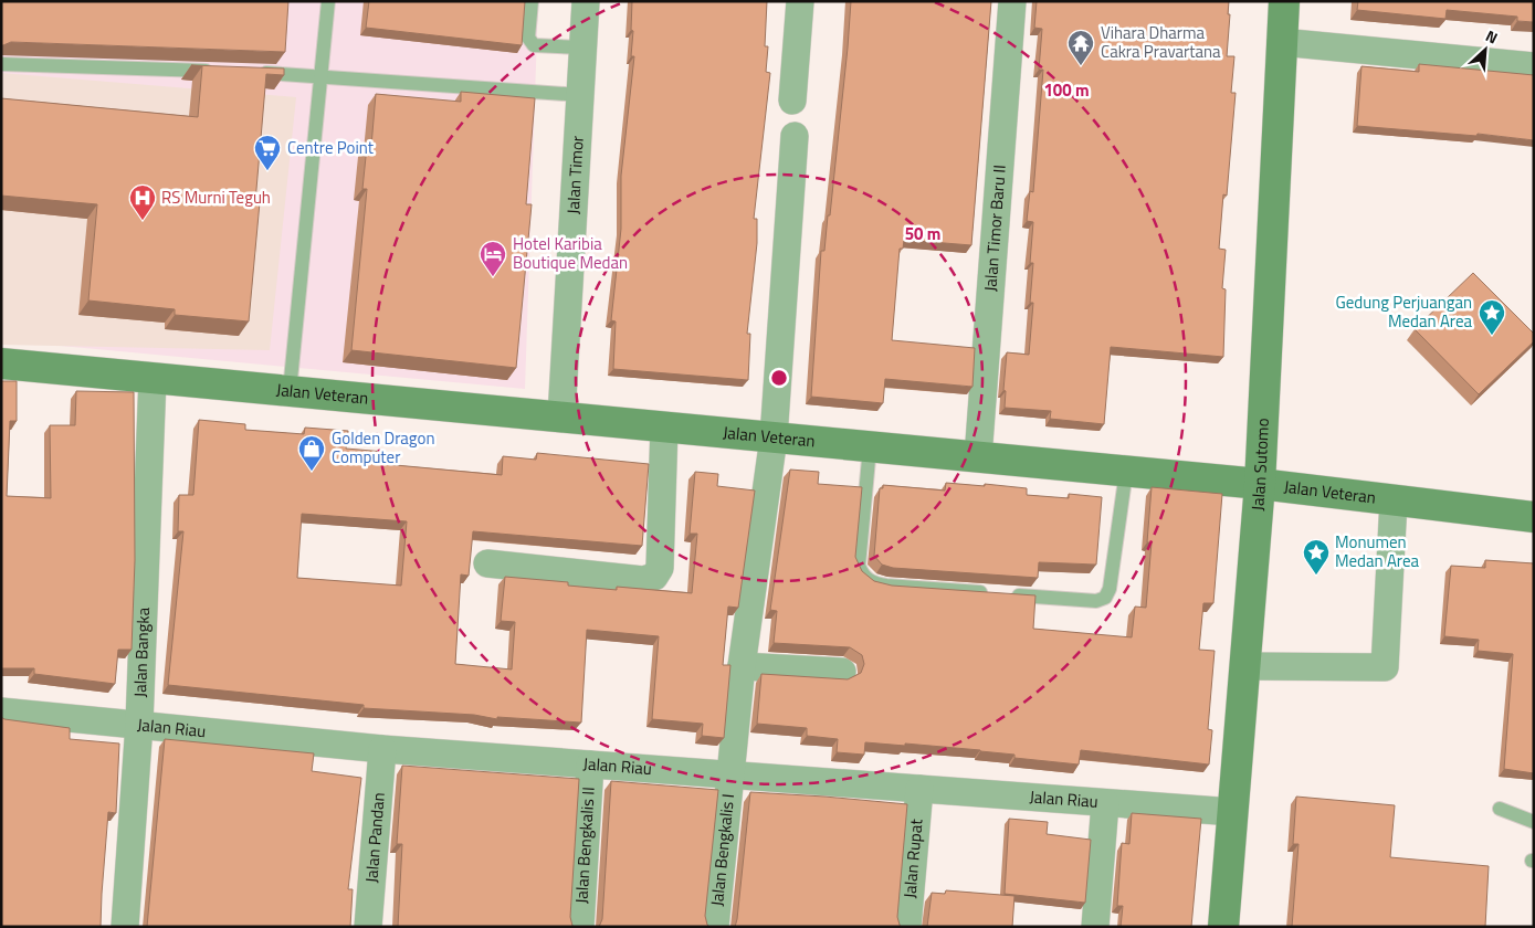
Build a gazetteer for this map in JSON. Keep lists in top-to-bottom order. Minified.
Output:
{"streets":{"street":["Jalan Timor","Jalan Timor Baru II","Jalan Veteran","Jalan Sutomo","Jalan Bangka","Jalan Riau","Jalan Pandan","Jalan Bengkalis II","Jalan Bengkalis I","Jalan Rupat"]},"crossings":[["Jalan Timor","Jalan Veteran"],["Jalan Timor Baru II","Jalan Veteran"],["Jalan Veteran","Jalan Sutomo"],["Jalan Veteran","Jalan Bangka"],["Jalan Veteran","Jalan Bengkalis I"],["Jalan Sutomo","Jalan Riau"],["Jalan Bangka","Jalan Riau"],["Jalan Riau","Jalan Pandan"],["Jalan Riau","Jalan Bengkalis II"],["Jalan Riau","Jalan Bengkalis I"],["Jalan Riau","Jalan Rupat"]],"places":{"temple":["Vihara Dharma Cakra Pravartana"],"supermarket":["Centre Point"],"hospital":["RS Murni Teguh"],"hotel":["Hotel Karibia Boutique Medan"],"place":["Gedung Perjuangan Medan Area","Monumen Medan Area"],"shop":["Golden Dragon Computer"]},"north":"top right","rings":["100 m","50 m"]}
